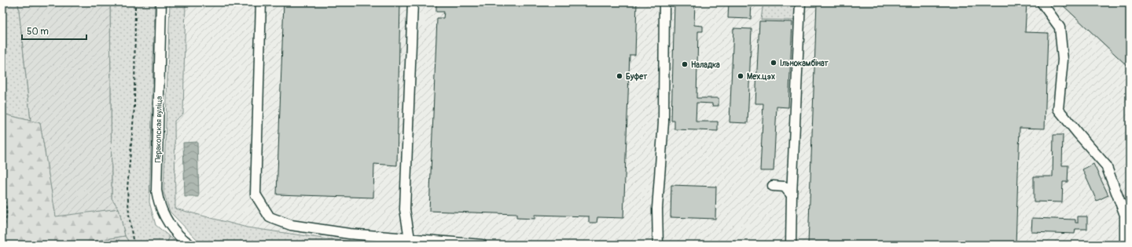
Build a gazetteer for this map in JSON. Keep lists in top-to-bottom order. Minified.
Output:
{"streets":{"street":["Перакопская вуліца"]},"places":["Ільнокамбінат","Наладка","Буфет","Мех.цэх"],"scale_bar":"50 m"}
